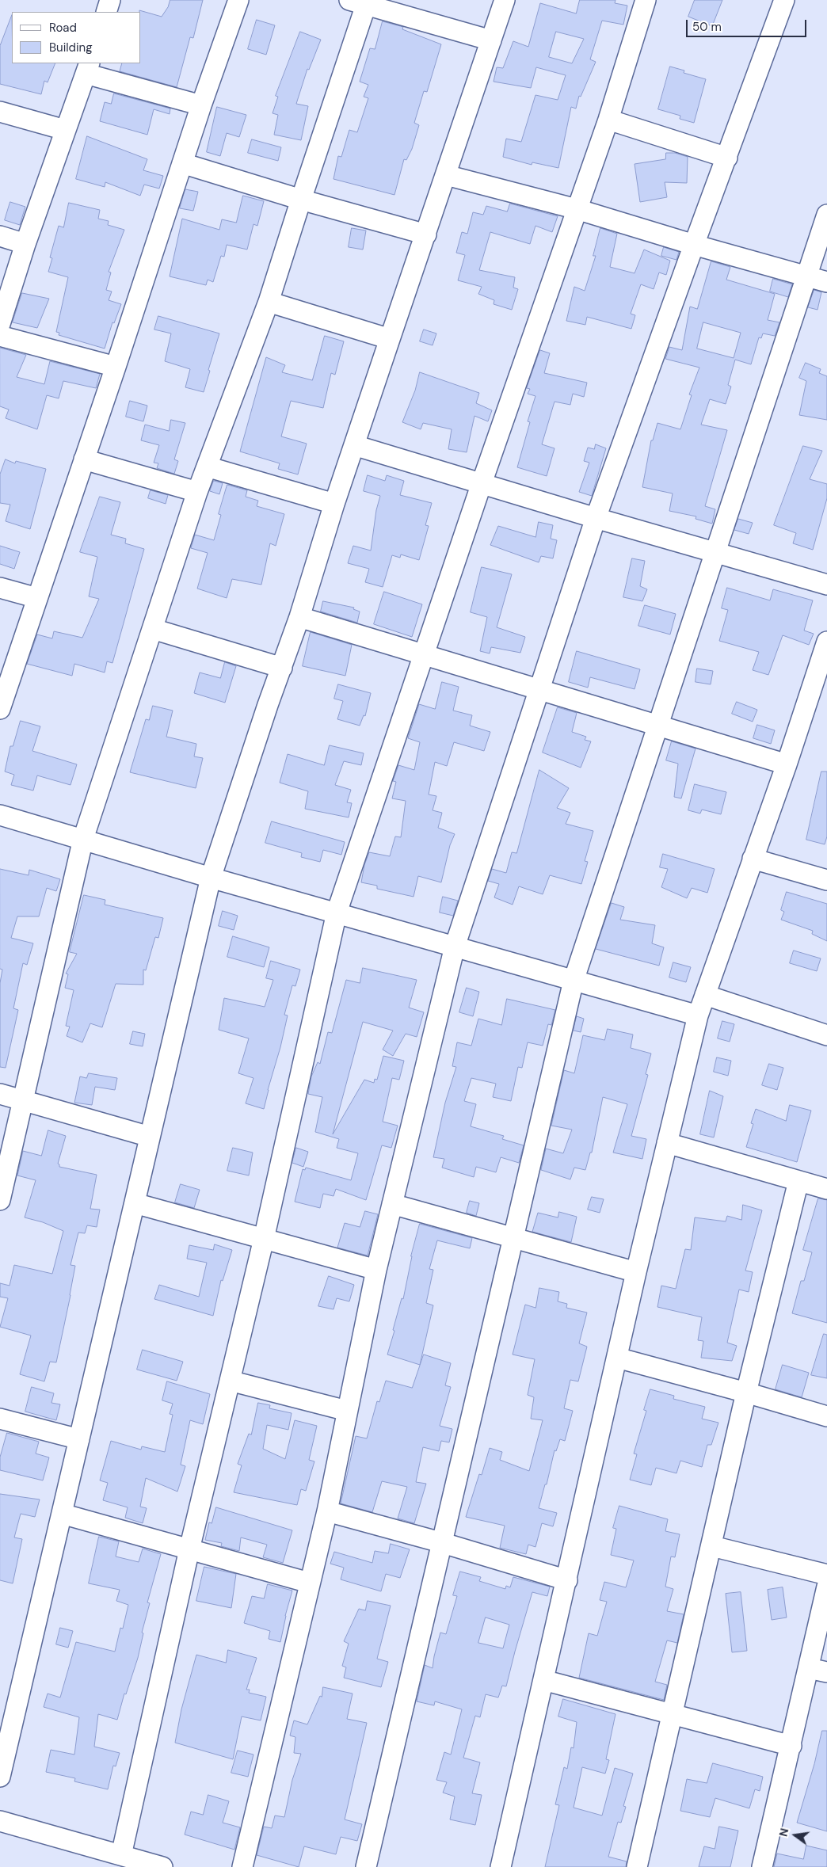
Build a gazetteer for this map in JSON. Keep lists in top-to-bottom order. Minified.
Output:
{"legend":["Road","Building"],"scale_bar":"50 m","north":"left"}
